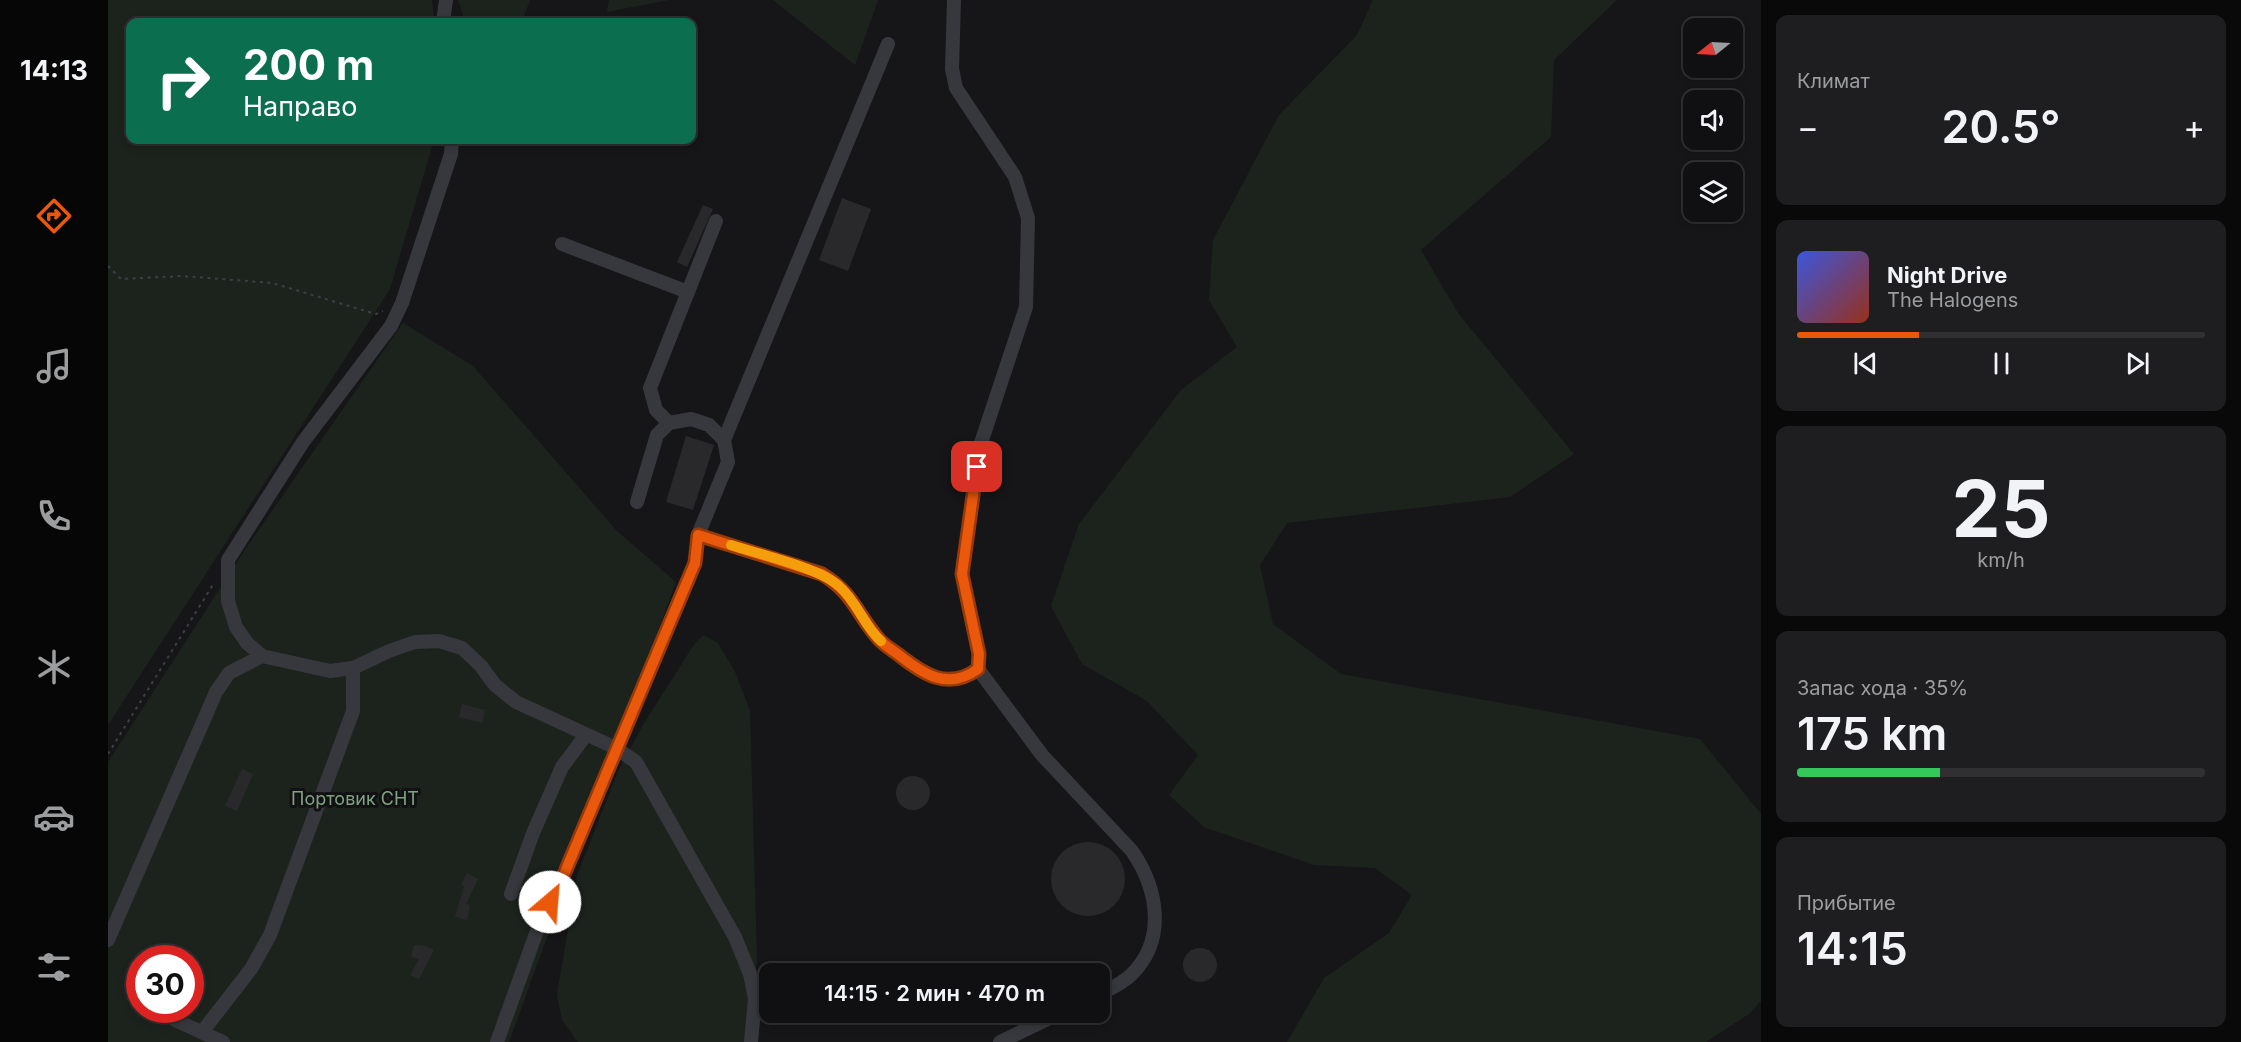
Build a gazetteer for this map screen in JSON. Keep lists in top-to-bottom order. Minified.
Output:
{"parks":["Портовик СНТ"],"north":"left","page":{"tabs":"14:13","tile":["Климат",["25","km/h"],["Запас хода · 35%","175 km"],["Прибытие","14:15"]],"turn":["200 m","Направо"],"heat":["−","20.5°","+"],"song":["Night Drive","The Halogens"],"limit":"30","trip":"14:15 · 2 мин · 470 m"}}
